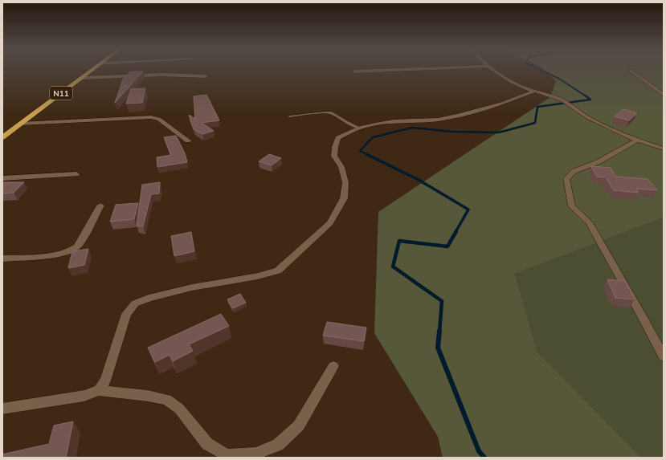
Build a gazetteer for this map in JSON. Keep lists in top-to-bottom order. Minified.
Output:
{"streets":{"highway":["N11"]}}
